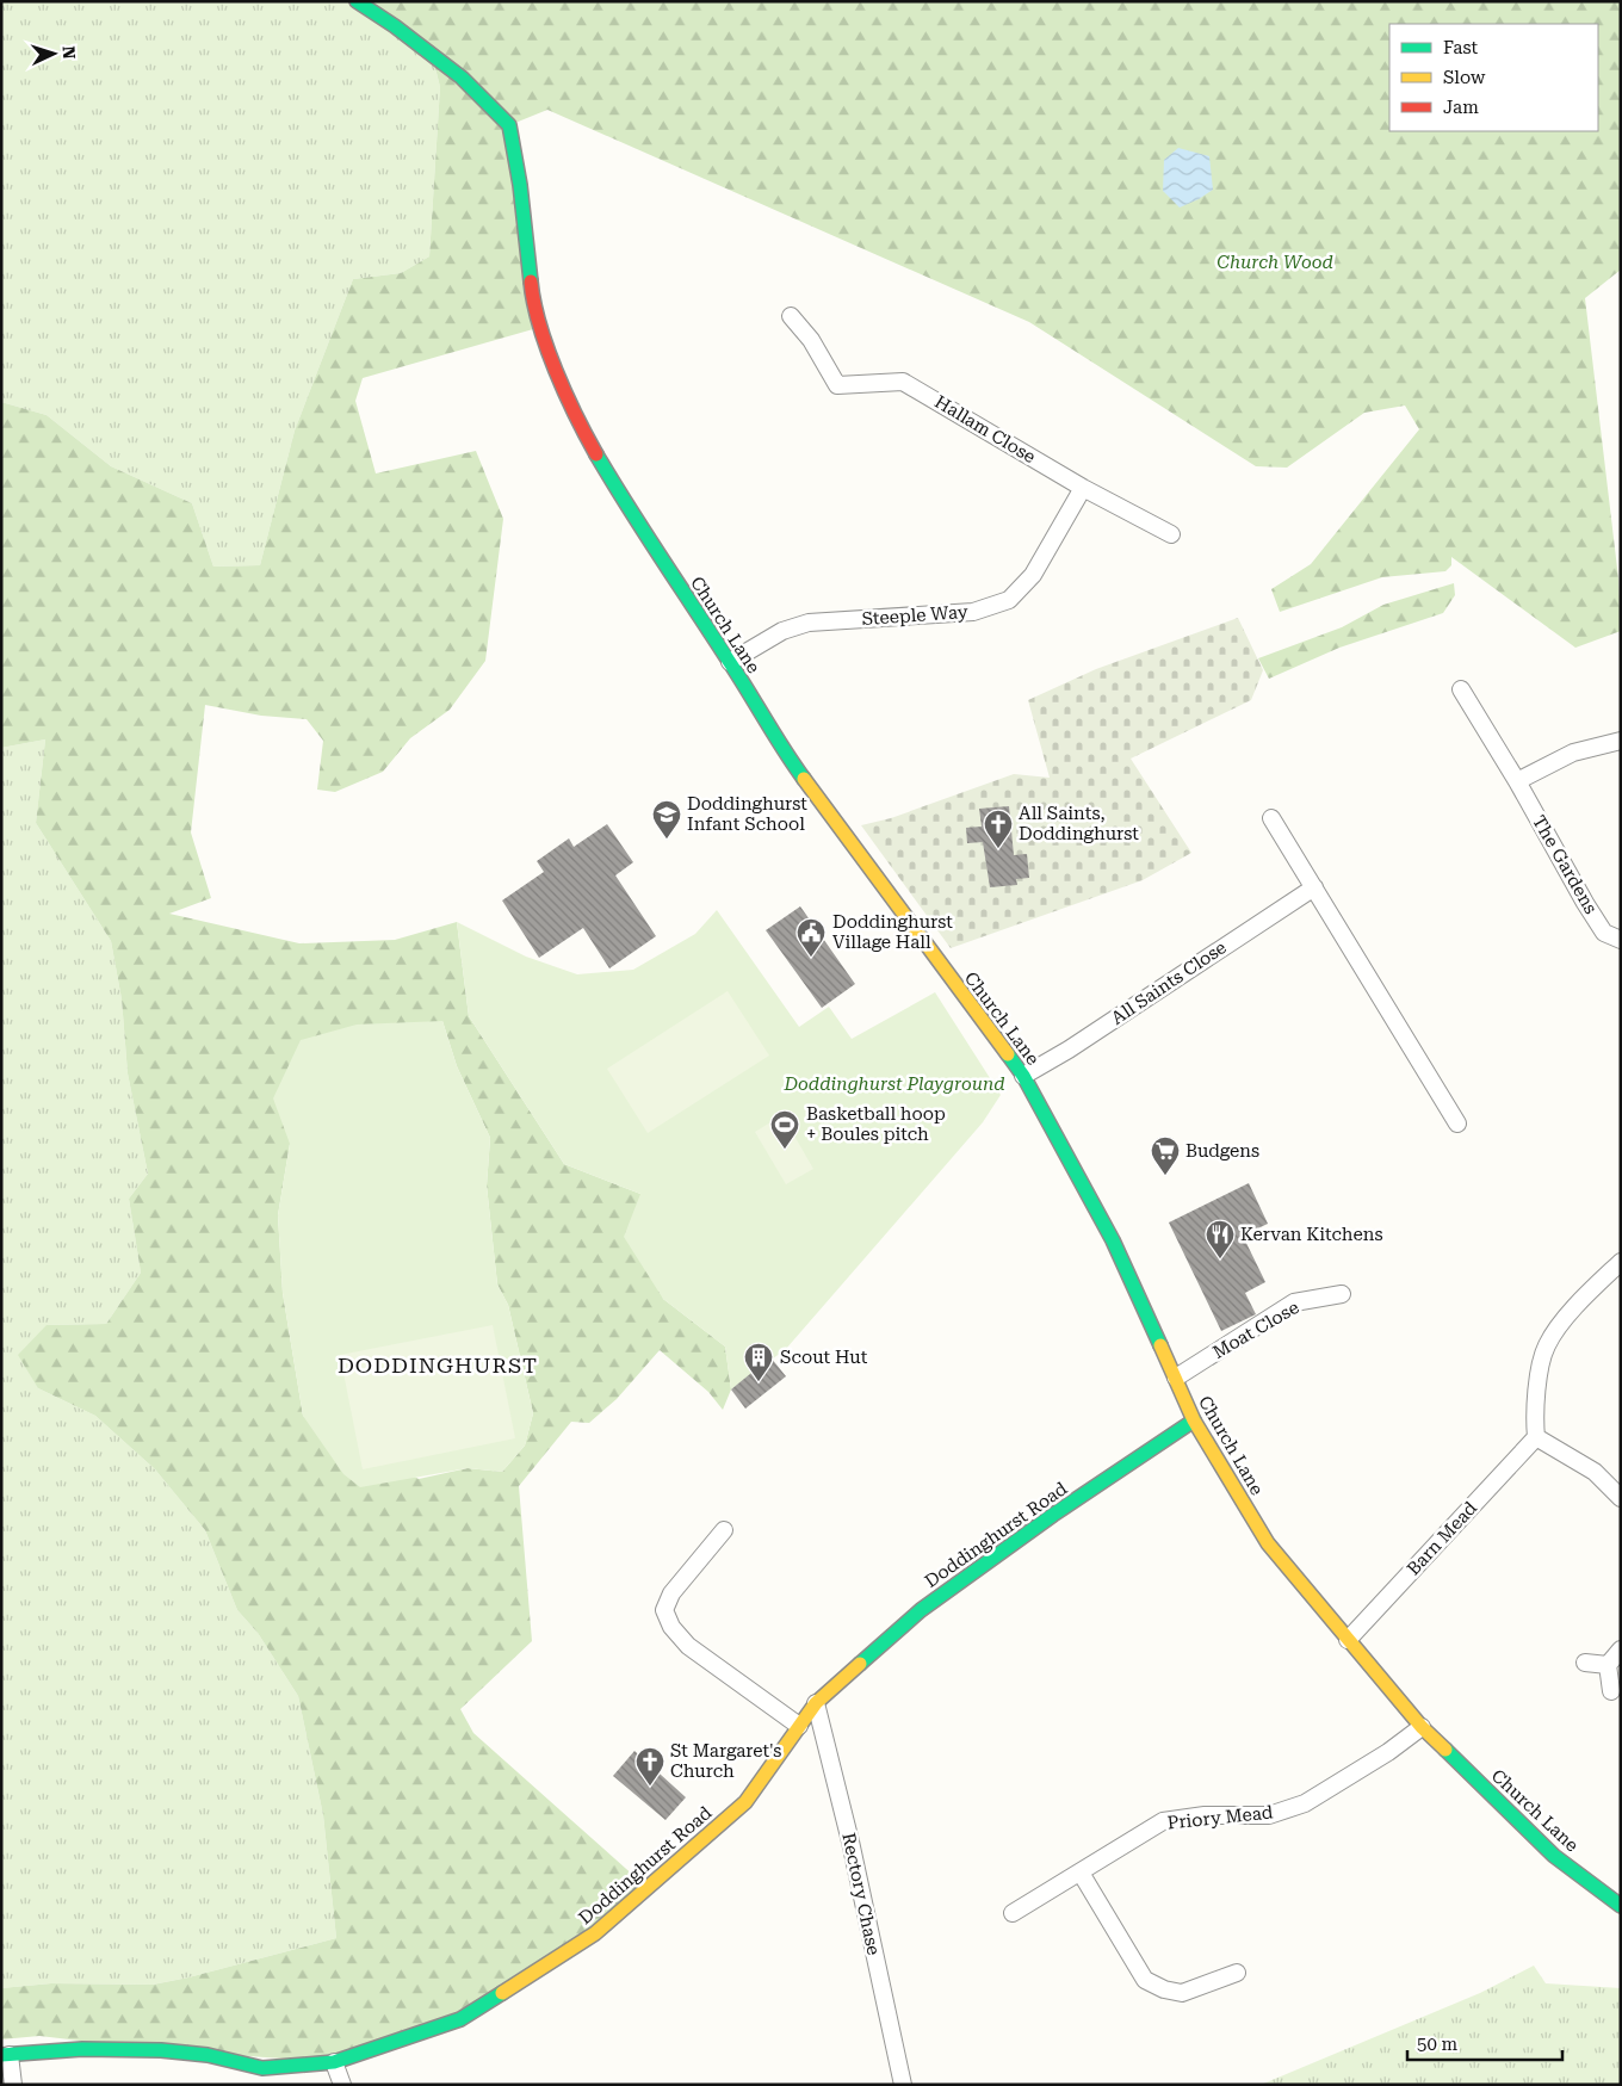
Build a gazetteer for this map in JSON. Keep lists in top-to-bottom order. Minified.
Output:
{"streets":{"street":["Hallam Close","Steeple Way","Church Lane","The Gardens","All Saints Close","Moat Close","Doddinghurst Road","Barn Mead","Priory Mead","Rectory Chase"]},"crossings":[["Hallam Close","Steeple Way"],["Steeple Way","Church Lane"],["Church Lane","All Saints Close"],["Church Lane","Moat Close"],["Church Lane","Doddinghurst Road"],["Church Lane","Barn Mead"],["Church Lane","Priory Mead"],["Doddinghurst Road","Rectory Chase"]],"districts":["DODDINGHURST"],"parks":["Church Wood","Doddinghurst Playground"],"places":{"school or university":["Doddinghurst Infant School"],"church":["All Saints, Doddinghurst","St Margaret's Church"],"public building":["Doddinghurst Village Hall"],"sports":["Basketball hoop + Boules pitch"],"supermarket":["Budgens"],"restaurant":["Kervan Kitchens"],"building":["Scout Hut"]},"legend":["Fast","Slow","Jam"],"scale_bar":"50 m","north":"right"}
